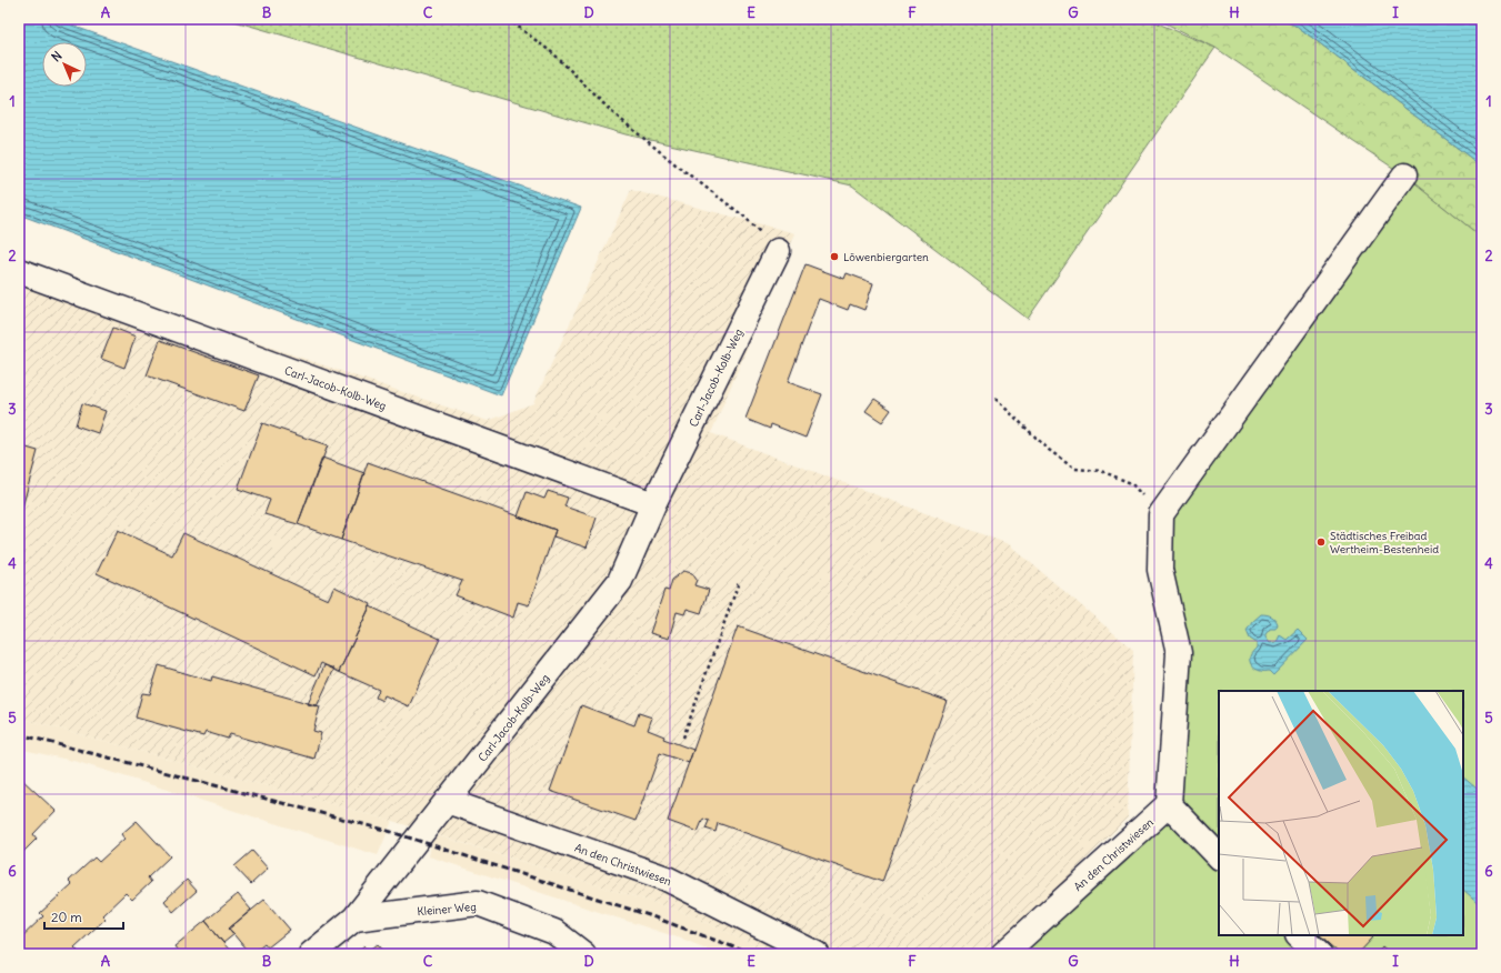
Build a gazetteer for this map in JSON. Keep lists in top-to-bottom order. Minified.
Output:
{"streets":{"street":["Carl-Jacob-Kolb-Weg","An den Christwiesen","Kleiner Weg"]},"crossings":[["Carl-Jacob-Kolb-Weg","An den Christwiesen"],["Carl-Jacob-Kolb-Weg","Kleiner Weg"]],"places":["Löwenbiergarten","Städtisches Freibad Wertheim-Bestenheid"],"scale_bar":"20 m","north":"top left","grid":{"columns":["A","B","C","D","E","F","G","H","I"],"rows":["1","2","3","4","5","6"]}}
